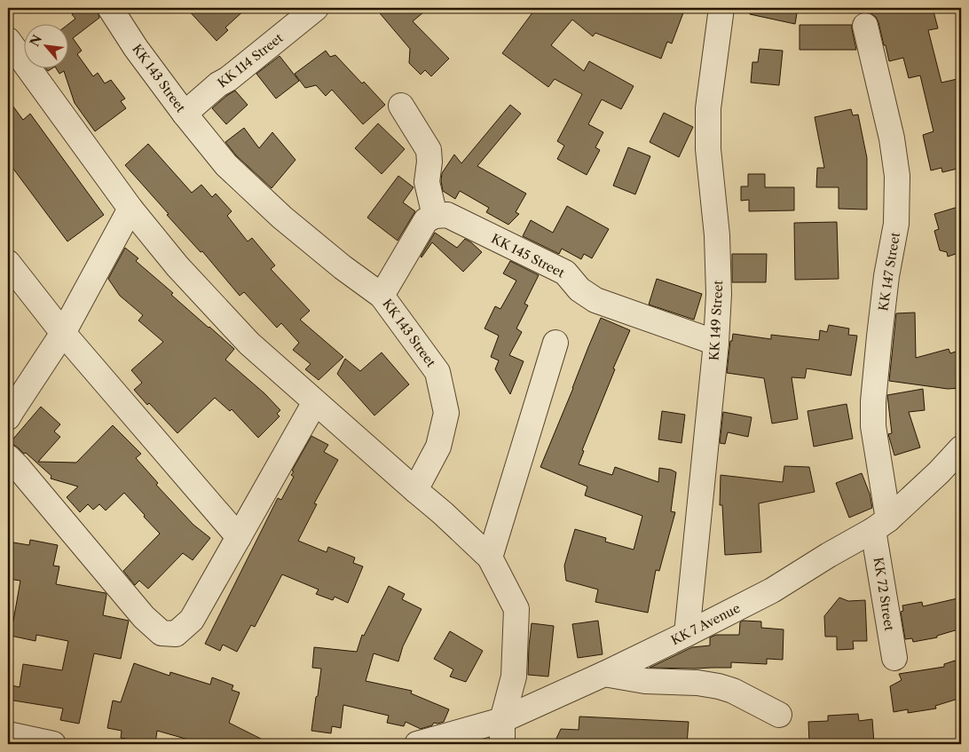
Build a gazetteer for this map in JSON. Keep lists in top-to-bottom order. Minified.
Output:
{"streets":{"street":["KK 114 Street","KK 143 Street","KK 145 Street","KK 147 Street","KK 149 Street","KK 72 Street","KK 7 Avenue"]},"crossings":[["KK 114 Street","KK 143 Street"],["KK 145 Street","KK 149 Street"],["KK 147 Street","KK 72 Street"],["KK 147 Street","KK 7 Avenue"],["KK 149 Street","KK 7 Avenue"],["KK 72 Street","KK 7 Avenue"]],"north":"top left"}
